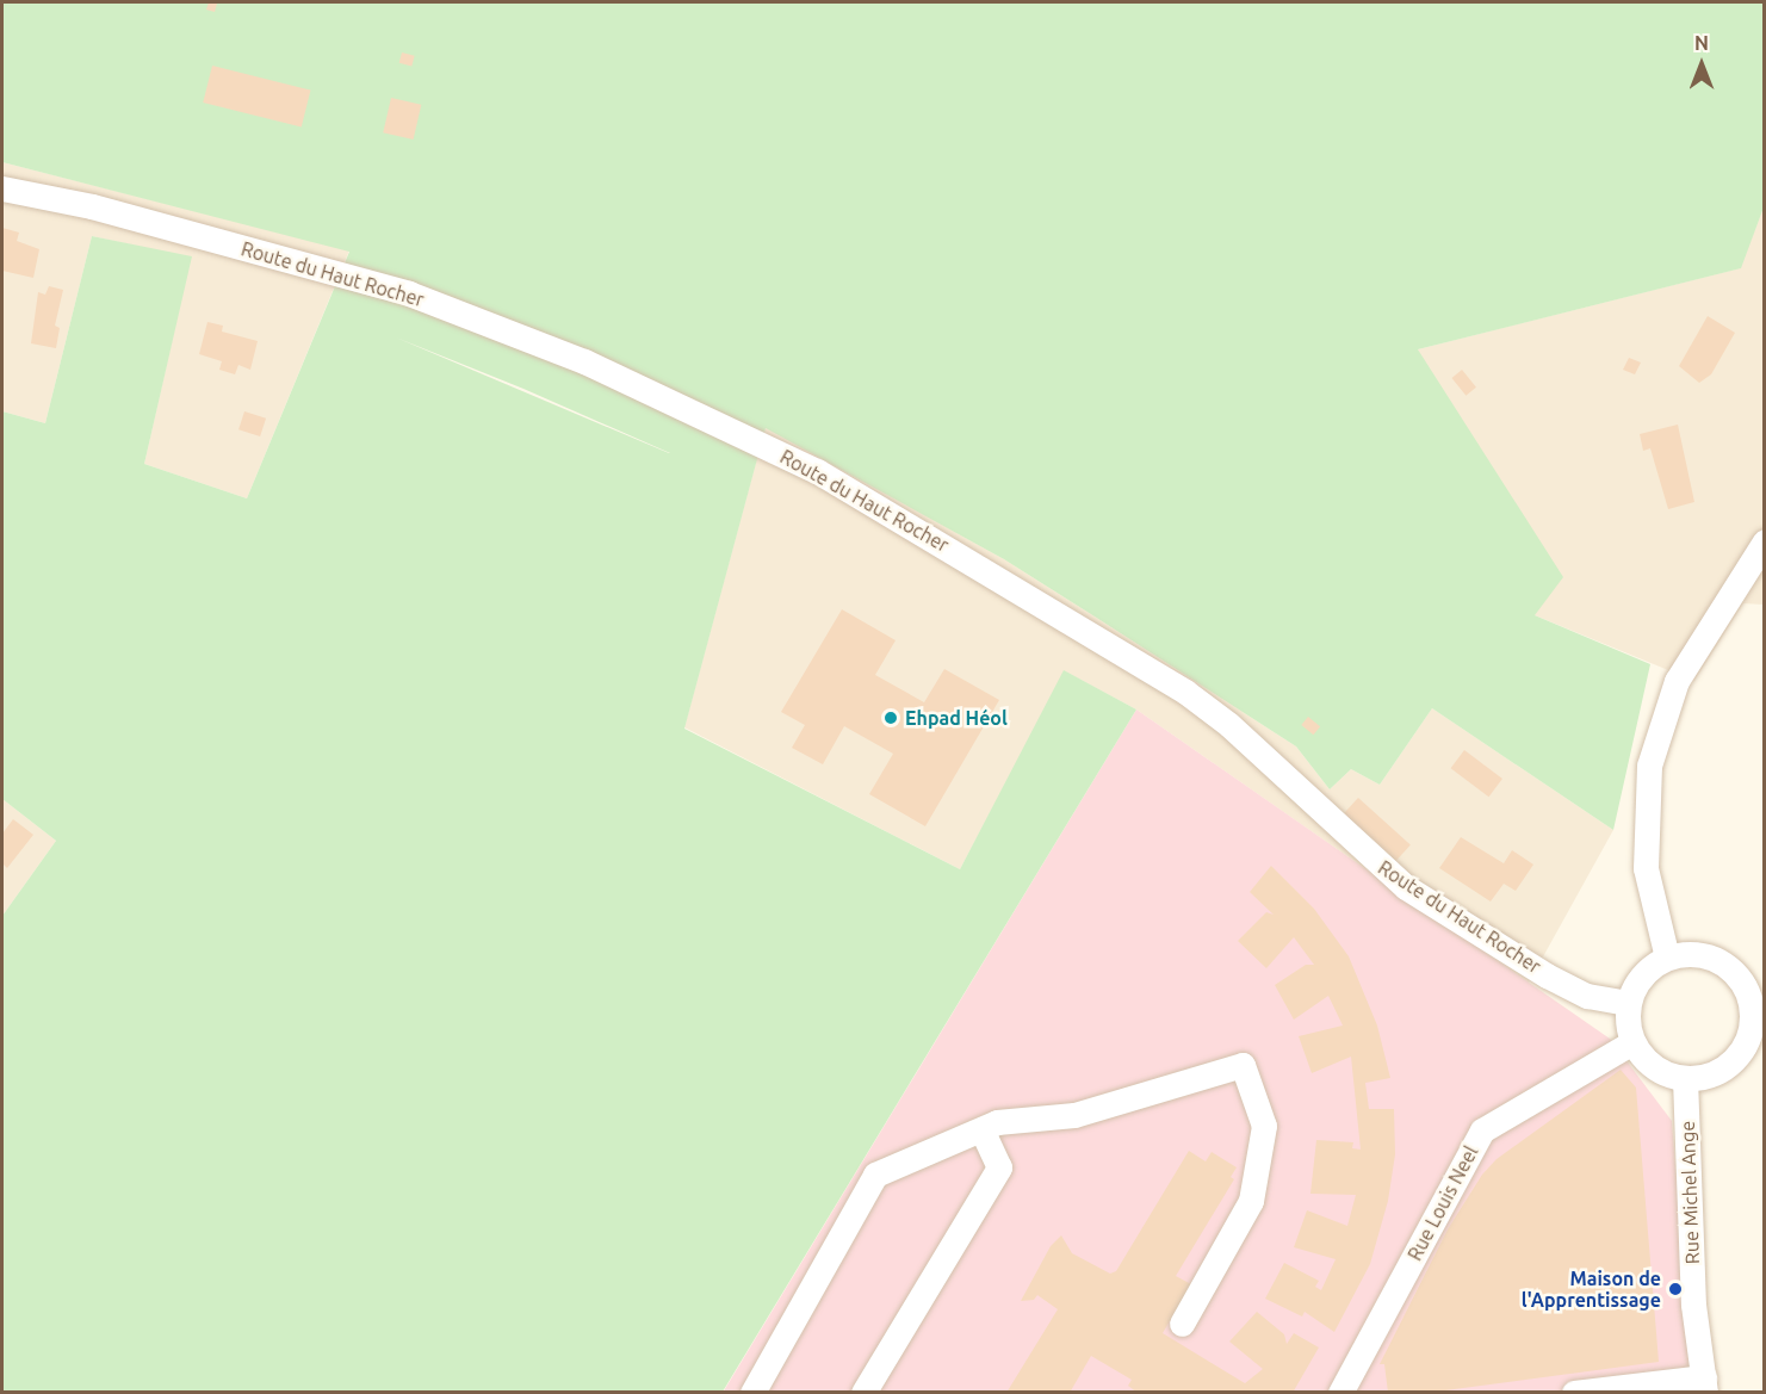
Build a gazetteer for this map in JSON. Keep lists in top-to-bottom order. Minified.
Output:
{"streets":{"street":["Route du Haut Rocher","Rue Michel Ange","Rue Louis Neel"]},"crossings":[["Route du Haut Rocher","Rue Michel Ange"],["Route du Haut Rocher","Rue Louis Neel"],["Rue Michel Ange","Rue Louis Neel"]],"places":["Ehpad Héol","Maison de l'Apprentissage"],"north":"top"}
